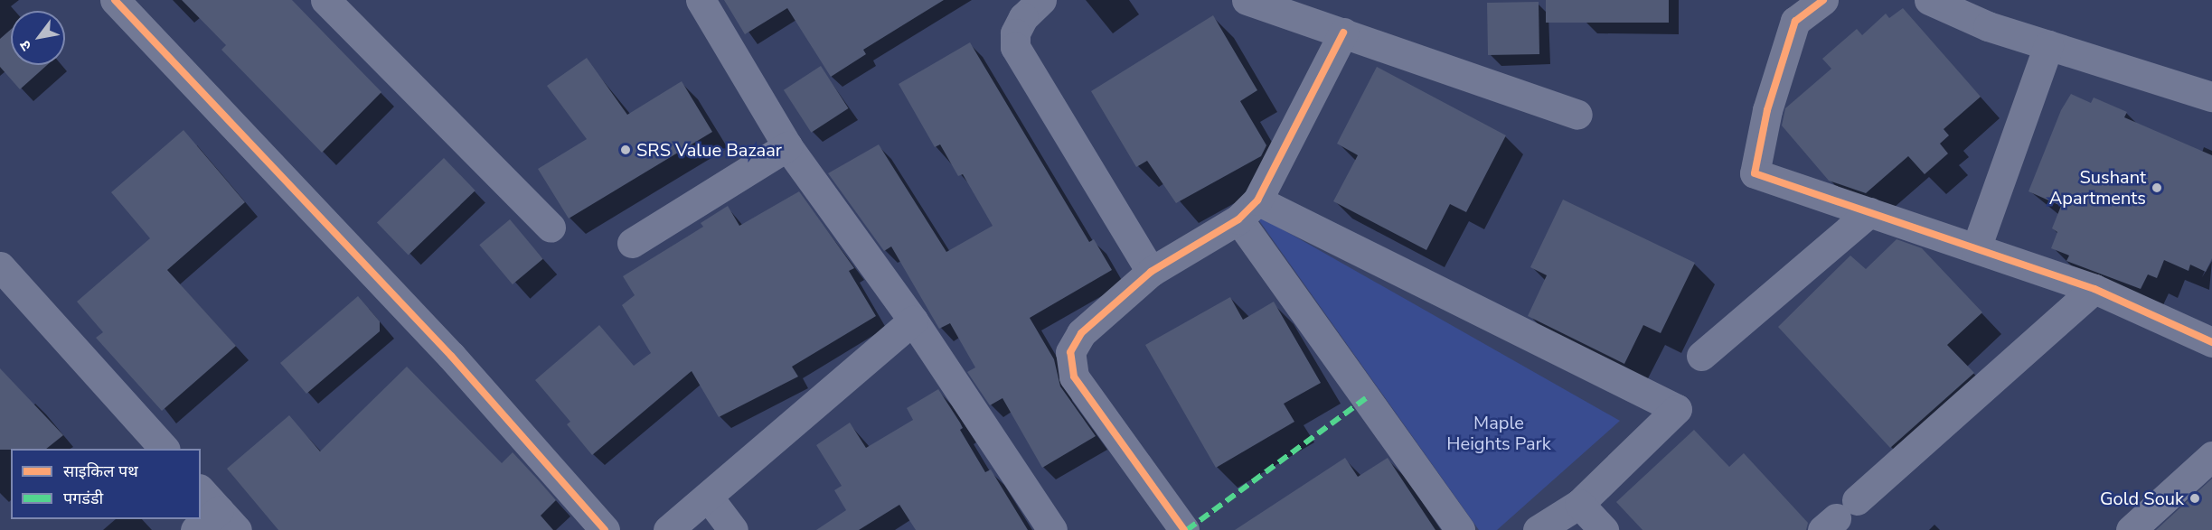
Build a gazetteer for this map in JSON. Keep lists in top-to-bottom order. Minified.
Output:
{"parks":["Maple Heights Park"],"places":["SRS Value Bazaar","Sushant Apartments","Gold Souk"],"legend":["साइकिल पथ","पगडंडी"],"north":"bottom left"}
